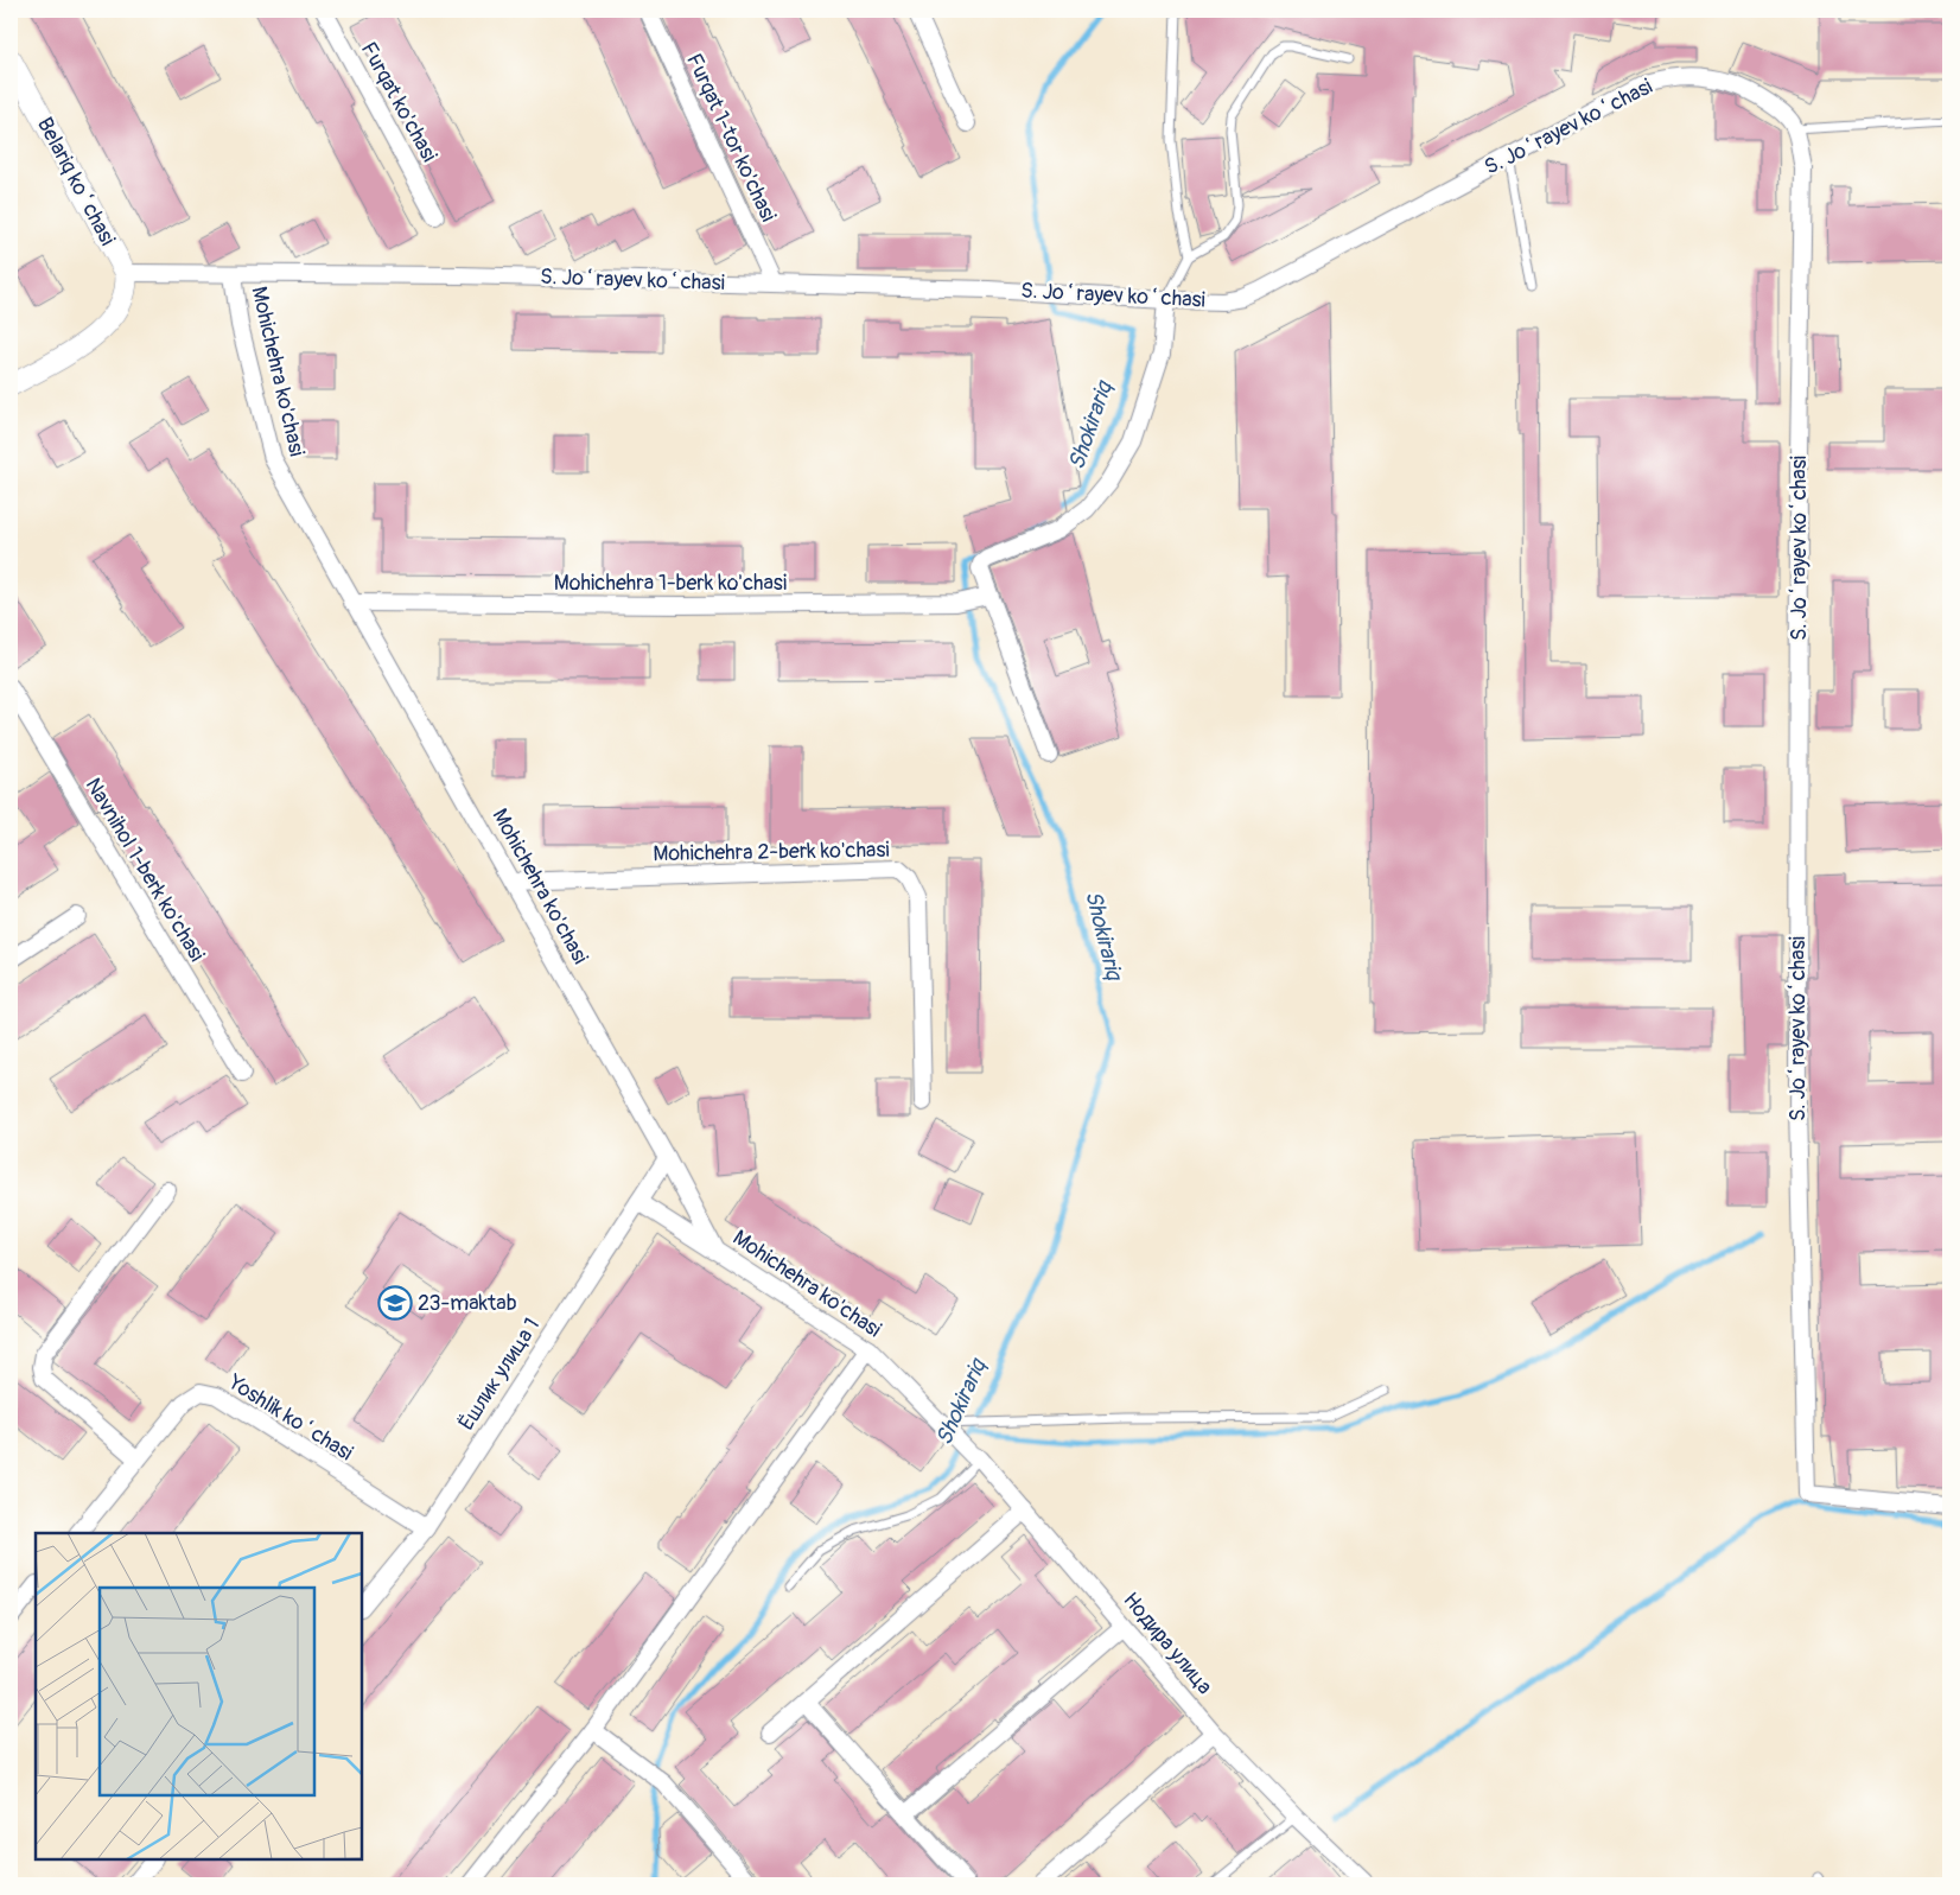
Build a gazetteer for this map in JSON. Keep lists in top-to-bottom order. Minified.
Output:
{"streets":{"street":["Furqat ko'chasi","S. Joʻrayev koʻchasi","Furqat 1-tor ko'chasi","Belariq koʻchasi","Mohichehra ko'chasi","Mohichehra 1-berk ko'chasi","Mohichehra 2-berk ko'chasi","Navnihol 1-berk ko'chasi","Ёшлик улица 1","Yoshlik koʻchasi","Нодира улица"]},"crossings":[["S. Joʻrayev koʻchasi","Furqat 1-tor ko'chasi"],["S. Joʻrayev koʻchasi","Belariq koʻchasi"],["S. Joʻrayev koʻchasi","Mohichehra ko'chasi"],["Mohichehra ko'chasi","Mohichehra 1-berk ko'chasi"],["Mohichehra ko'chasi","Mohichehra 2-berk ko'chasi"],["Mohichehra ko'chasi","Ёшлик улица 1"],["Mohichehra ko'chasi","Нодира улица"],["Ёшлик улица 1","Yoshlik koʻchasi"]],"water":["Shokirariq"],"places":{"school or university":["23-maktab"]}}
